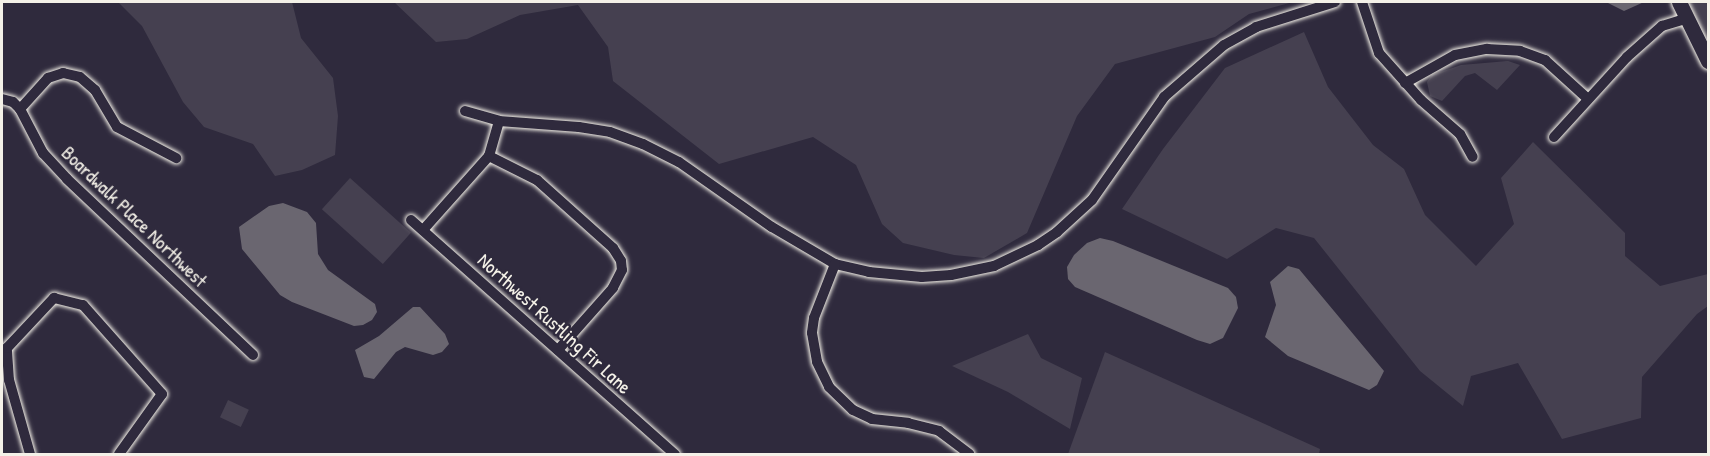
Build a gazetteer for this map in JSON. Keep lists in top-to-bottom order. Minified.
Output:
{"streets":{"street":["Boardwalk Place Northwest","Northwest Rustling Fir Lane"]}}
